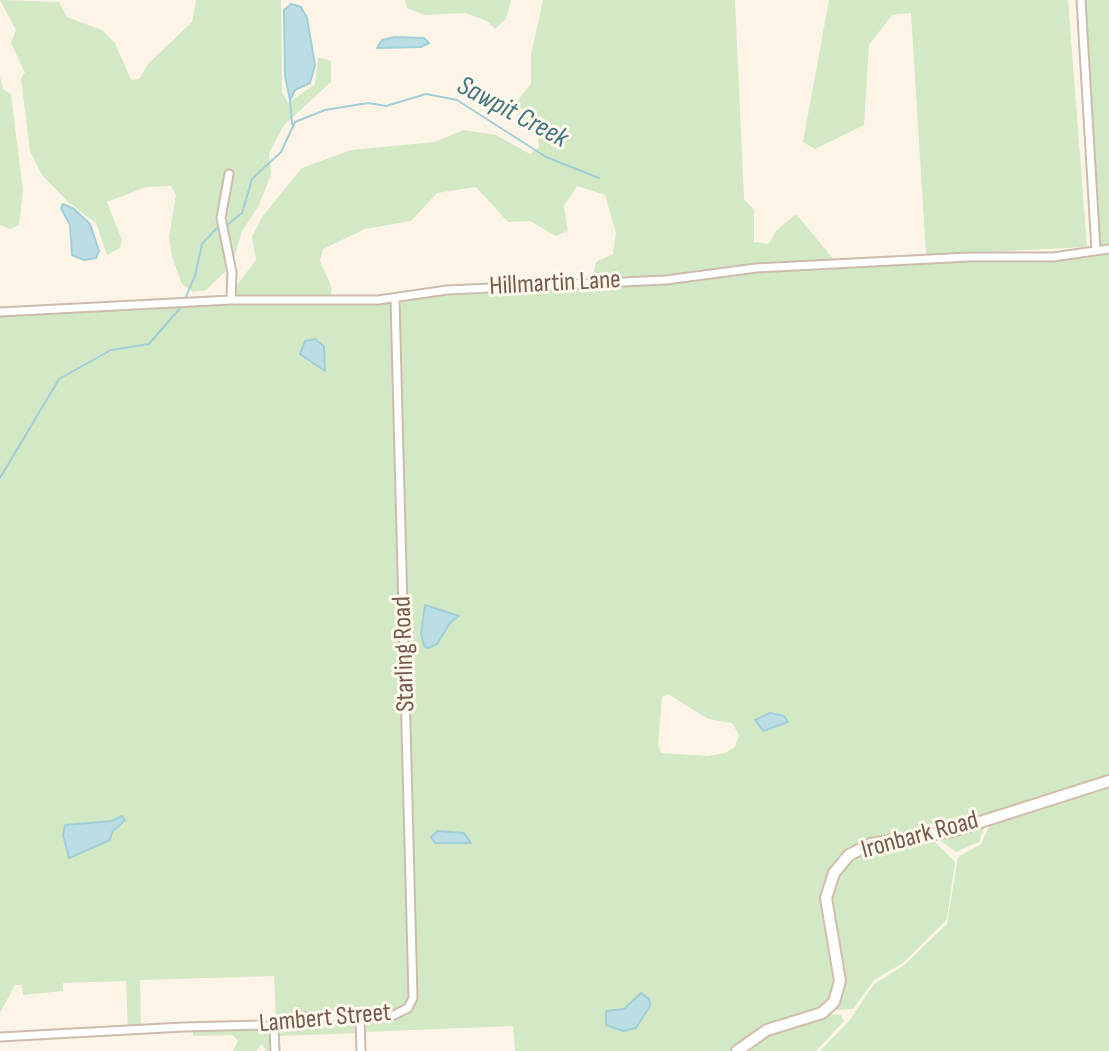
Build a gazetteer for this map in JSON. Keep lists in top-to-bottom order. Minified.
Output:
{"streets":{"street":["Hillmartin Lane","Starling Road","Ironbark Road","Lambert Street"]},"crossings":[["Hillmartin Lane","Starling Road"],["Starling Road","Lambert Street"]],"water":["Sawpit Creek"]}
